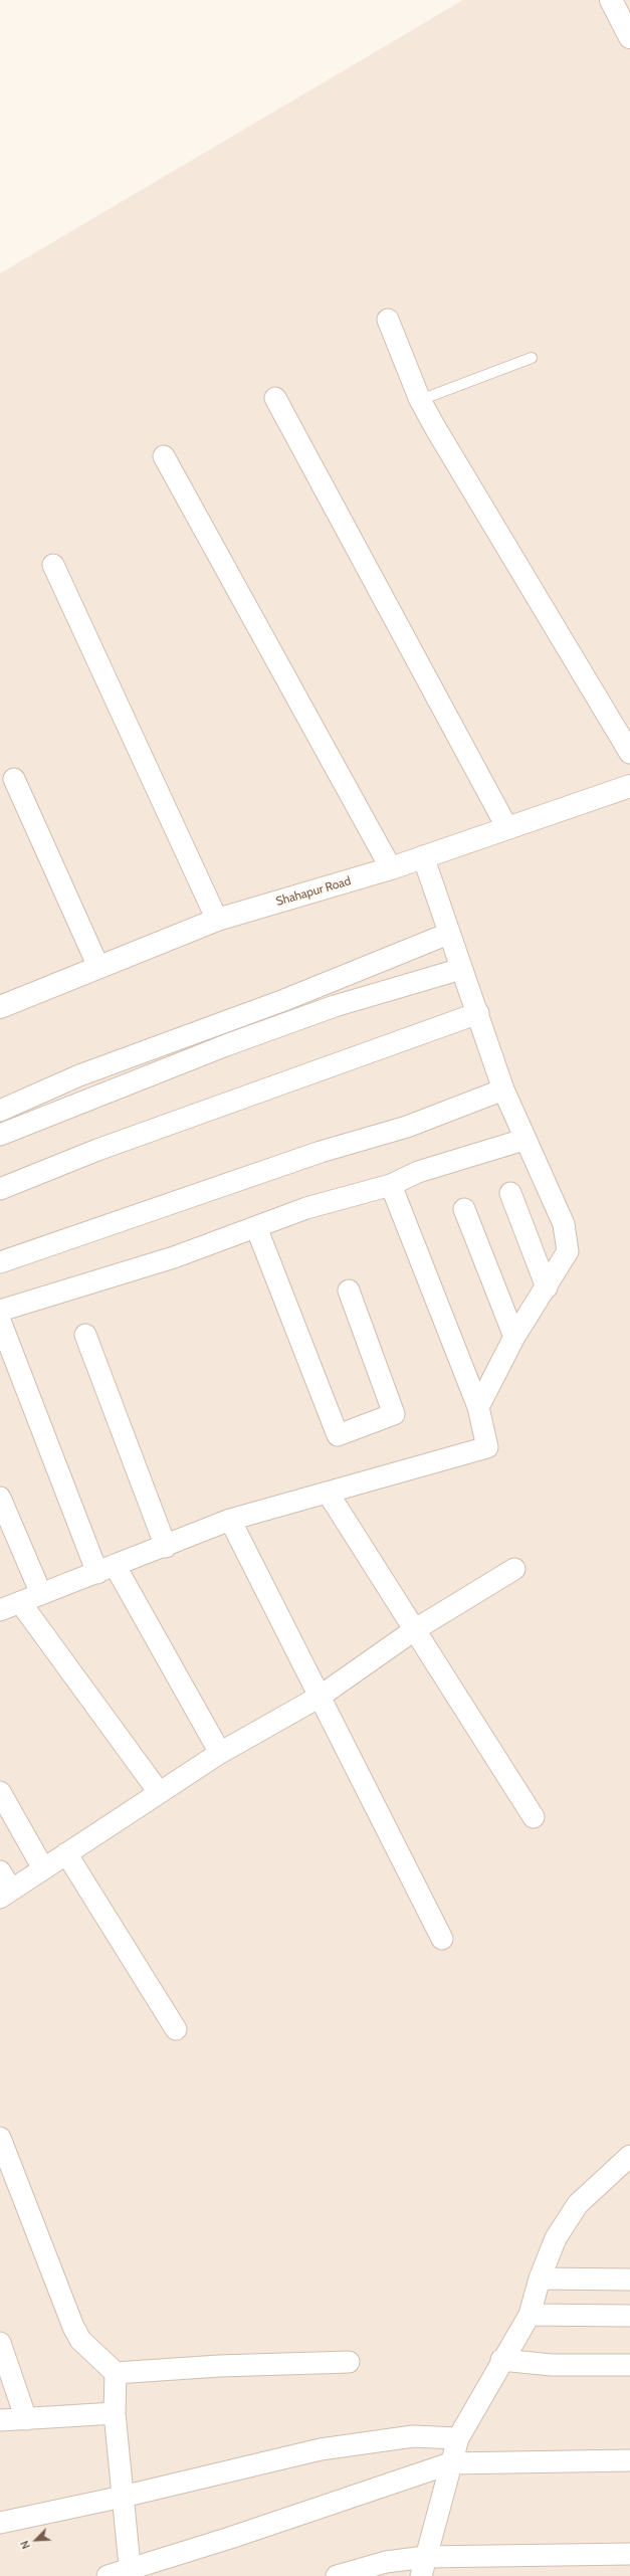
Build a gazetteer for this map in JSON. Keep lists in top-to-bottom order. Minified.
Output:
{"streets":{"main road":["Shahapur Road"]},"north":"bottom left"}
